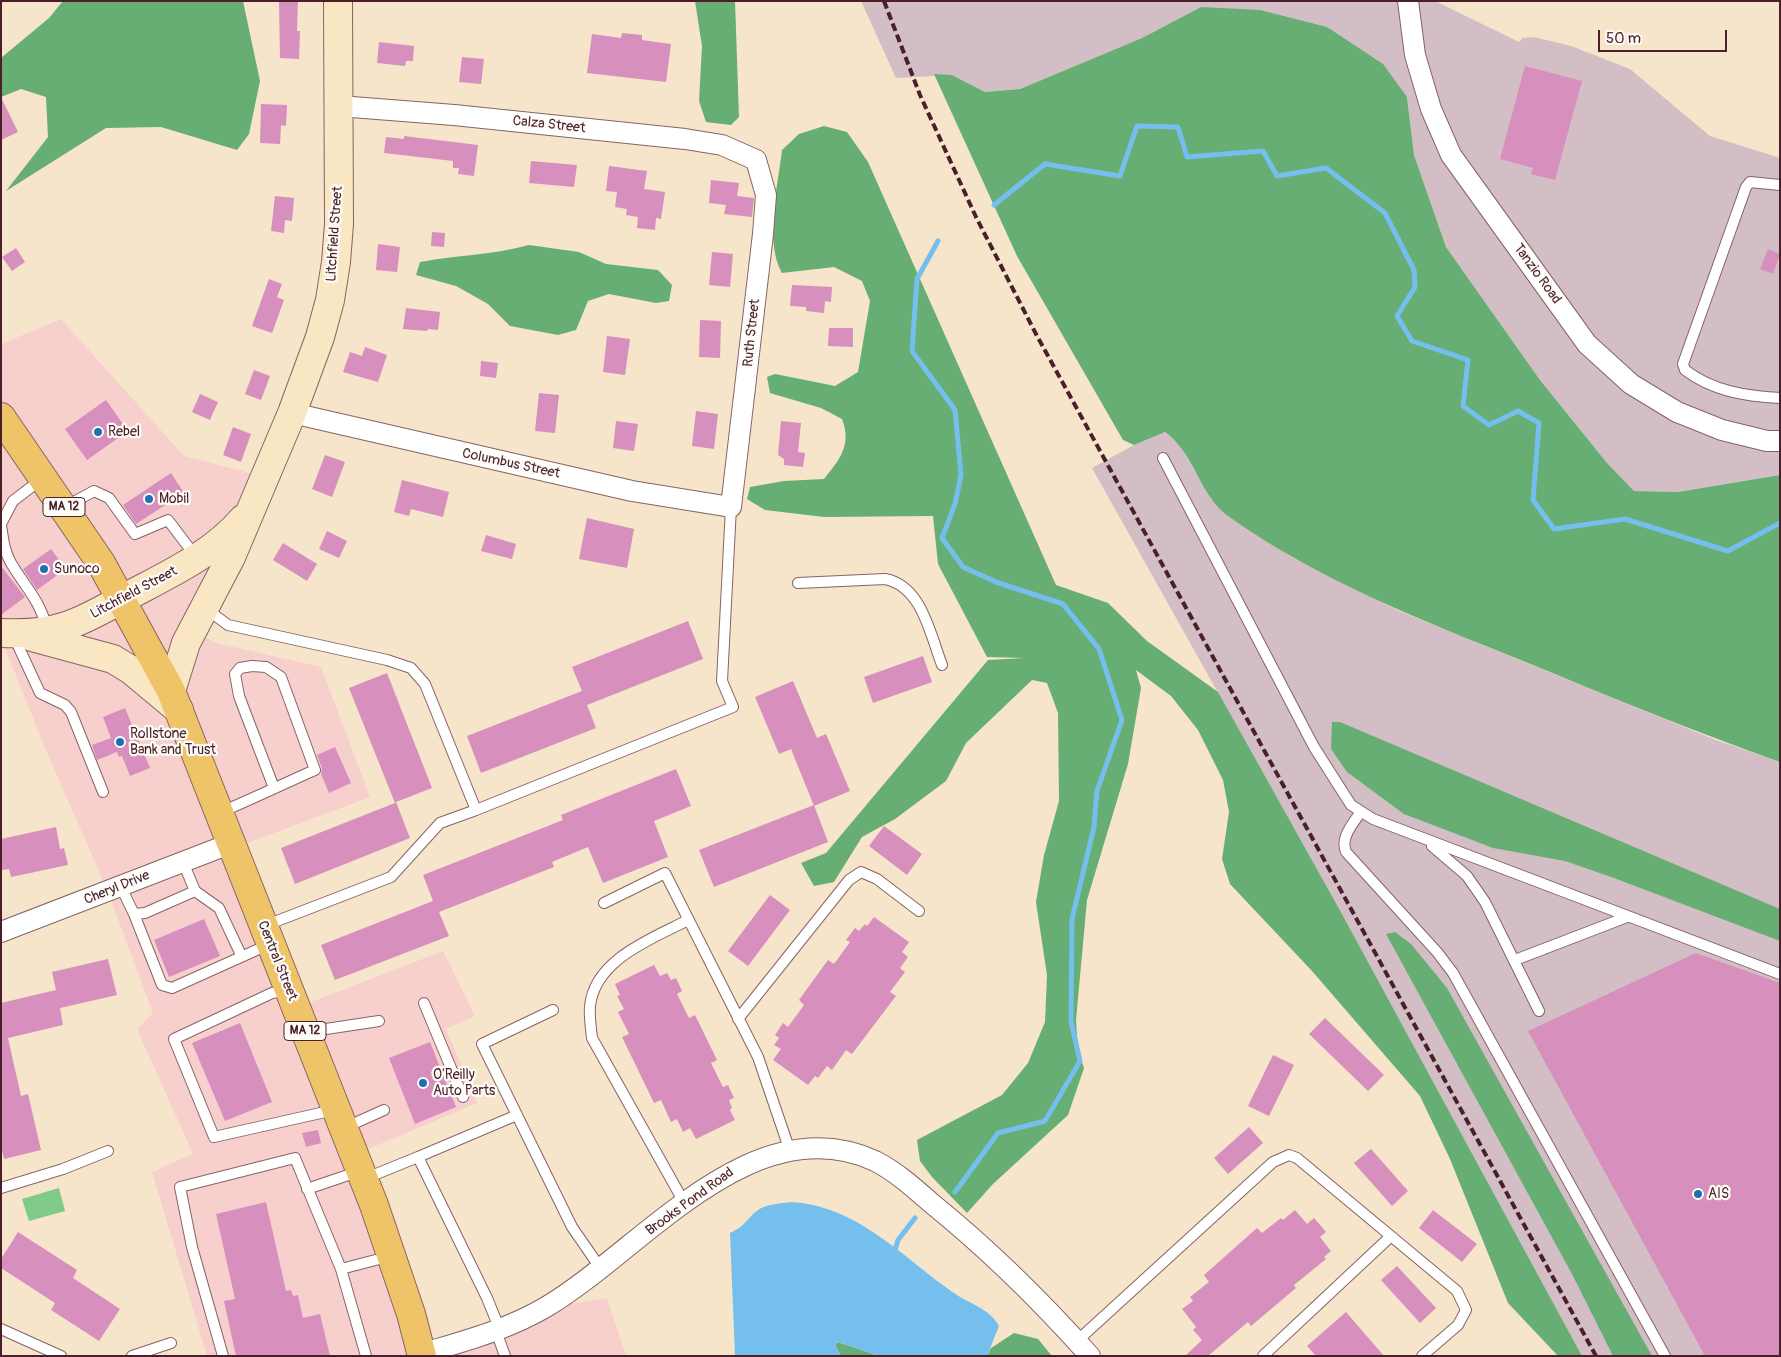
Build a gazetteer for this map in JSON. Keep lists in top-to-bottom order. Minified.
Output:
{"streets":{"main road":["Litchfield Street","MA 12","Central Street"],"street":["Calza Street","Tanzio Road","Ruth Street","Columbus Street","Cheryl Drive","Brooks Pond Road"]},"crossings":[["Calza Street","Litchfield Street"],["Calza Street","Ruth Street"],["Litchfield Street","Columbus Street"],["Litchfield Street","Central Street"],["Ruth Street","Columbus Street"],["Cheryl Drive","Central Street"],["Central Street","Brooks Pond Road"]],"places":["Rebel","Mobil","Sunoco","Rollstone Bank and Trust","O'Reilly Auto Parts","AIS"],"scale_bar":"50 m"}
